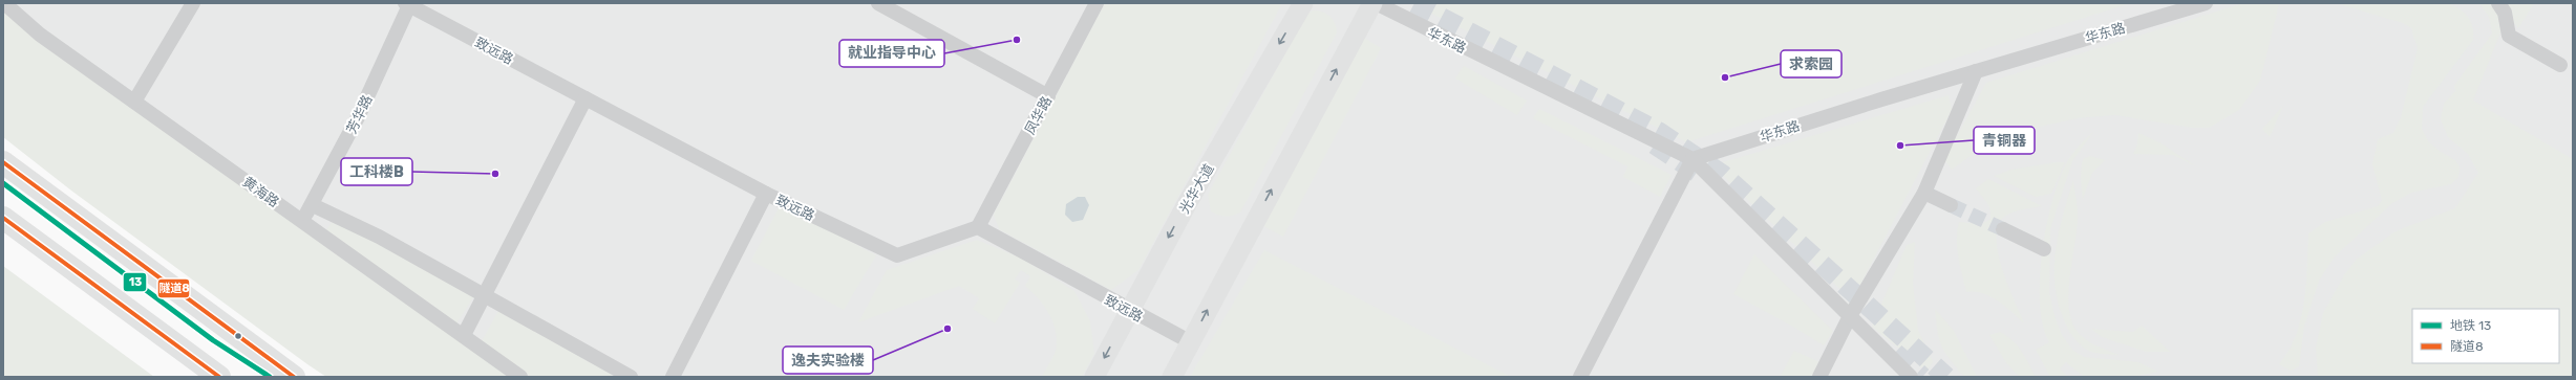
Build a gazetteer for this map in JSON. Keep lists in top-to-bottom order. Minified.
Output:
{"streets":{"street":["华东路","致远路","芳华路","凤华路","光华大道","黄海路"]},"crossings":[["致远路","芳华路"],["致远路","凤华路"],["致远路","光华大道"],["芳华路","黄海路"]],"places":["就业指导中心","求索园","青铜器","工科楼B","逸夫实验楼"],"lines":["transit line 隧道8","metro line 13"],"legend":["地铁 13","隧道8"]}
